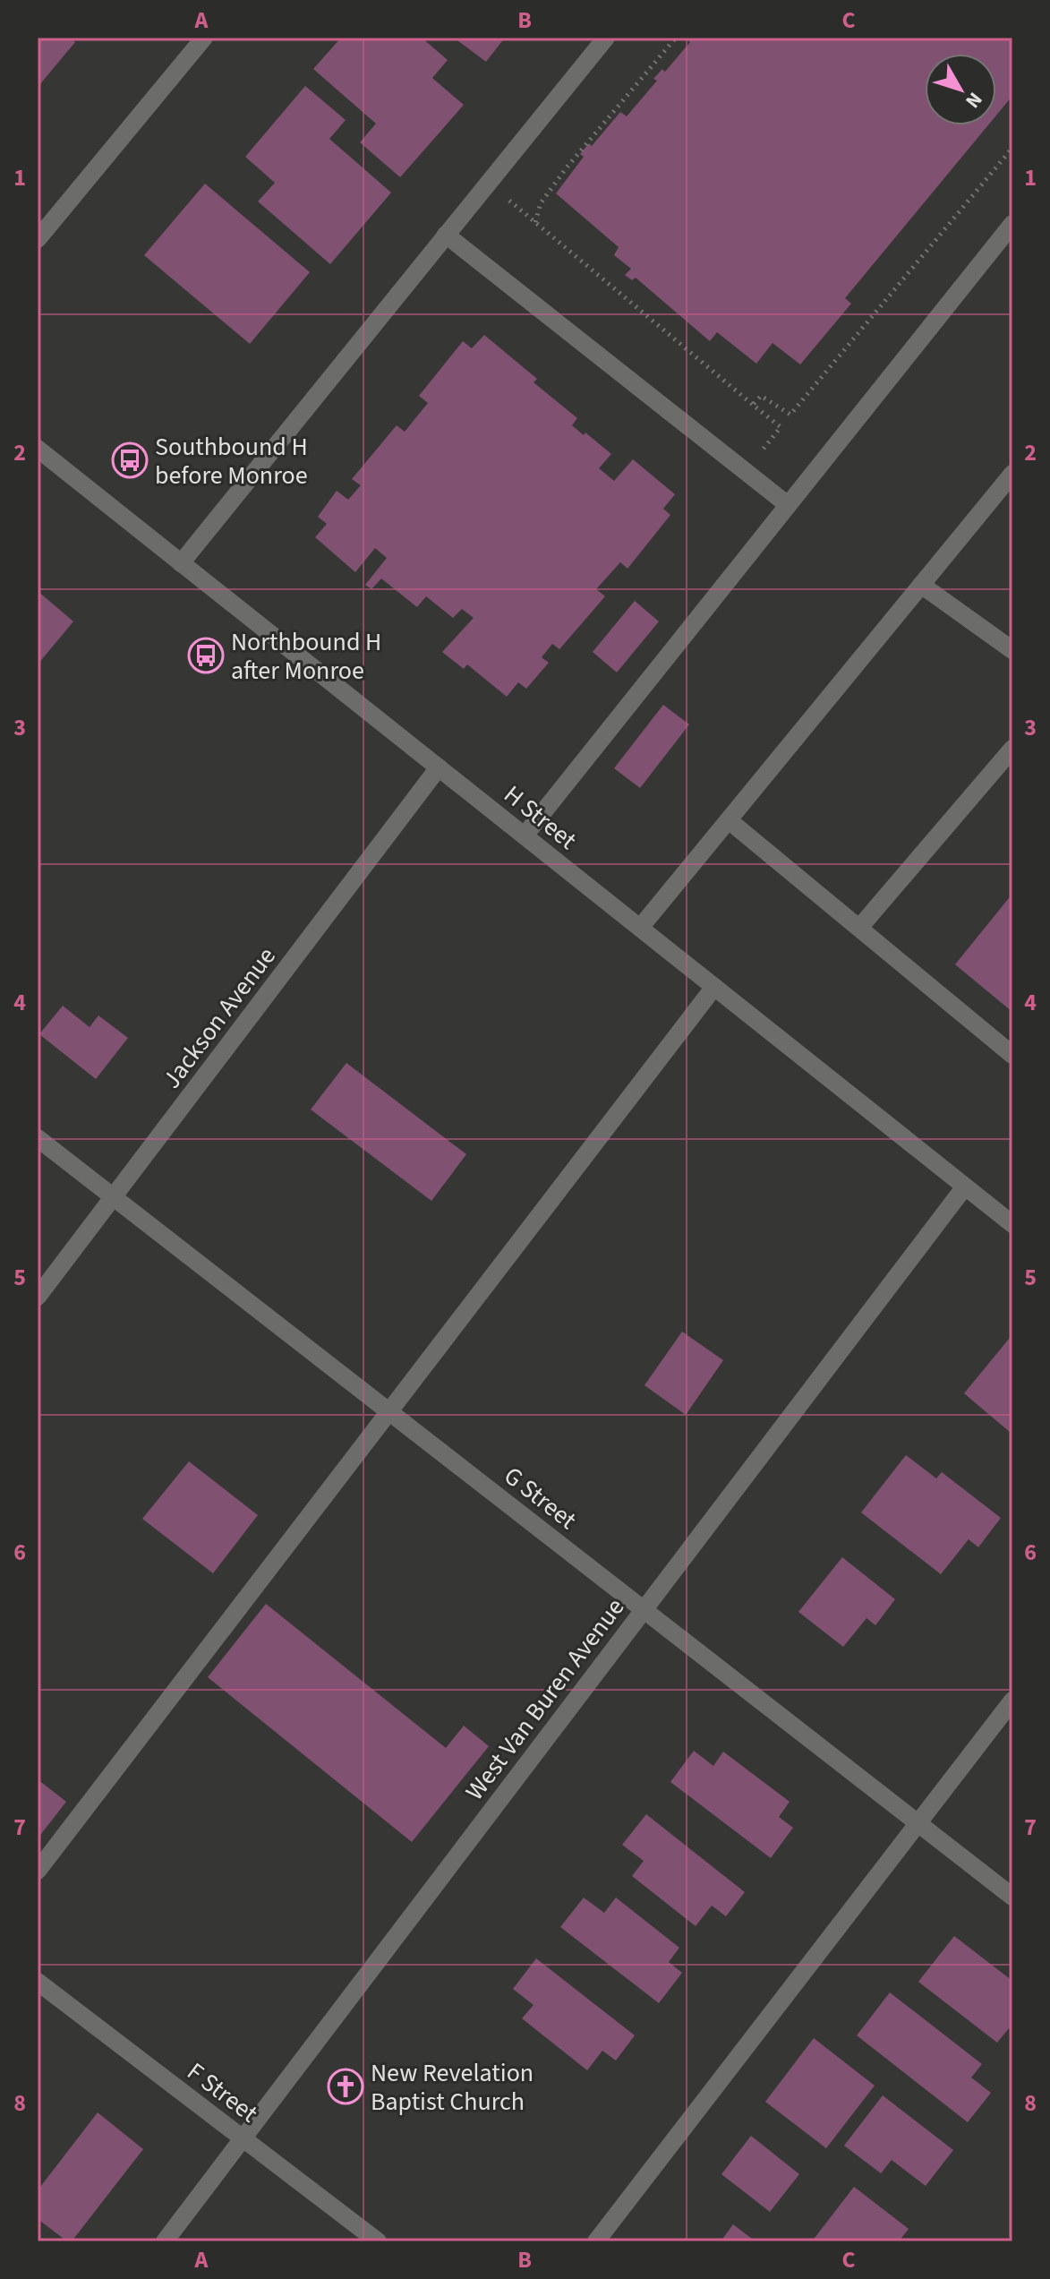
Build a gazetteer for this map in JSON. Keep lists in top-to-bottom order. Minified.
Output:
{"streets":{"street":["H Street","Jackson Avenue","G Street","West Van Buren Avenue","F Street"]},"crossings":[["H Street","Jackson Avenue"],["H Street","West Van Buren Avenue"],["Jackson Avenue","G Street"],["G Street","West Van Buren Avenue"],["West Van Buren Avenue","F Street"]],"places":{"bus stop":["Southbound H before Monroe","Northbound H after Monroe"],"church":["New Revelation Baptist Church"]},"north":"bottom right","grid":{"columns":["A","B","C"],"rows":["1","2","3","4","5","6","7","8"]}}
